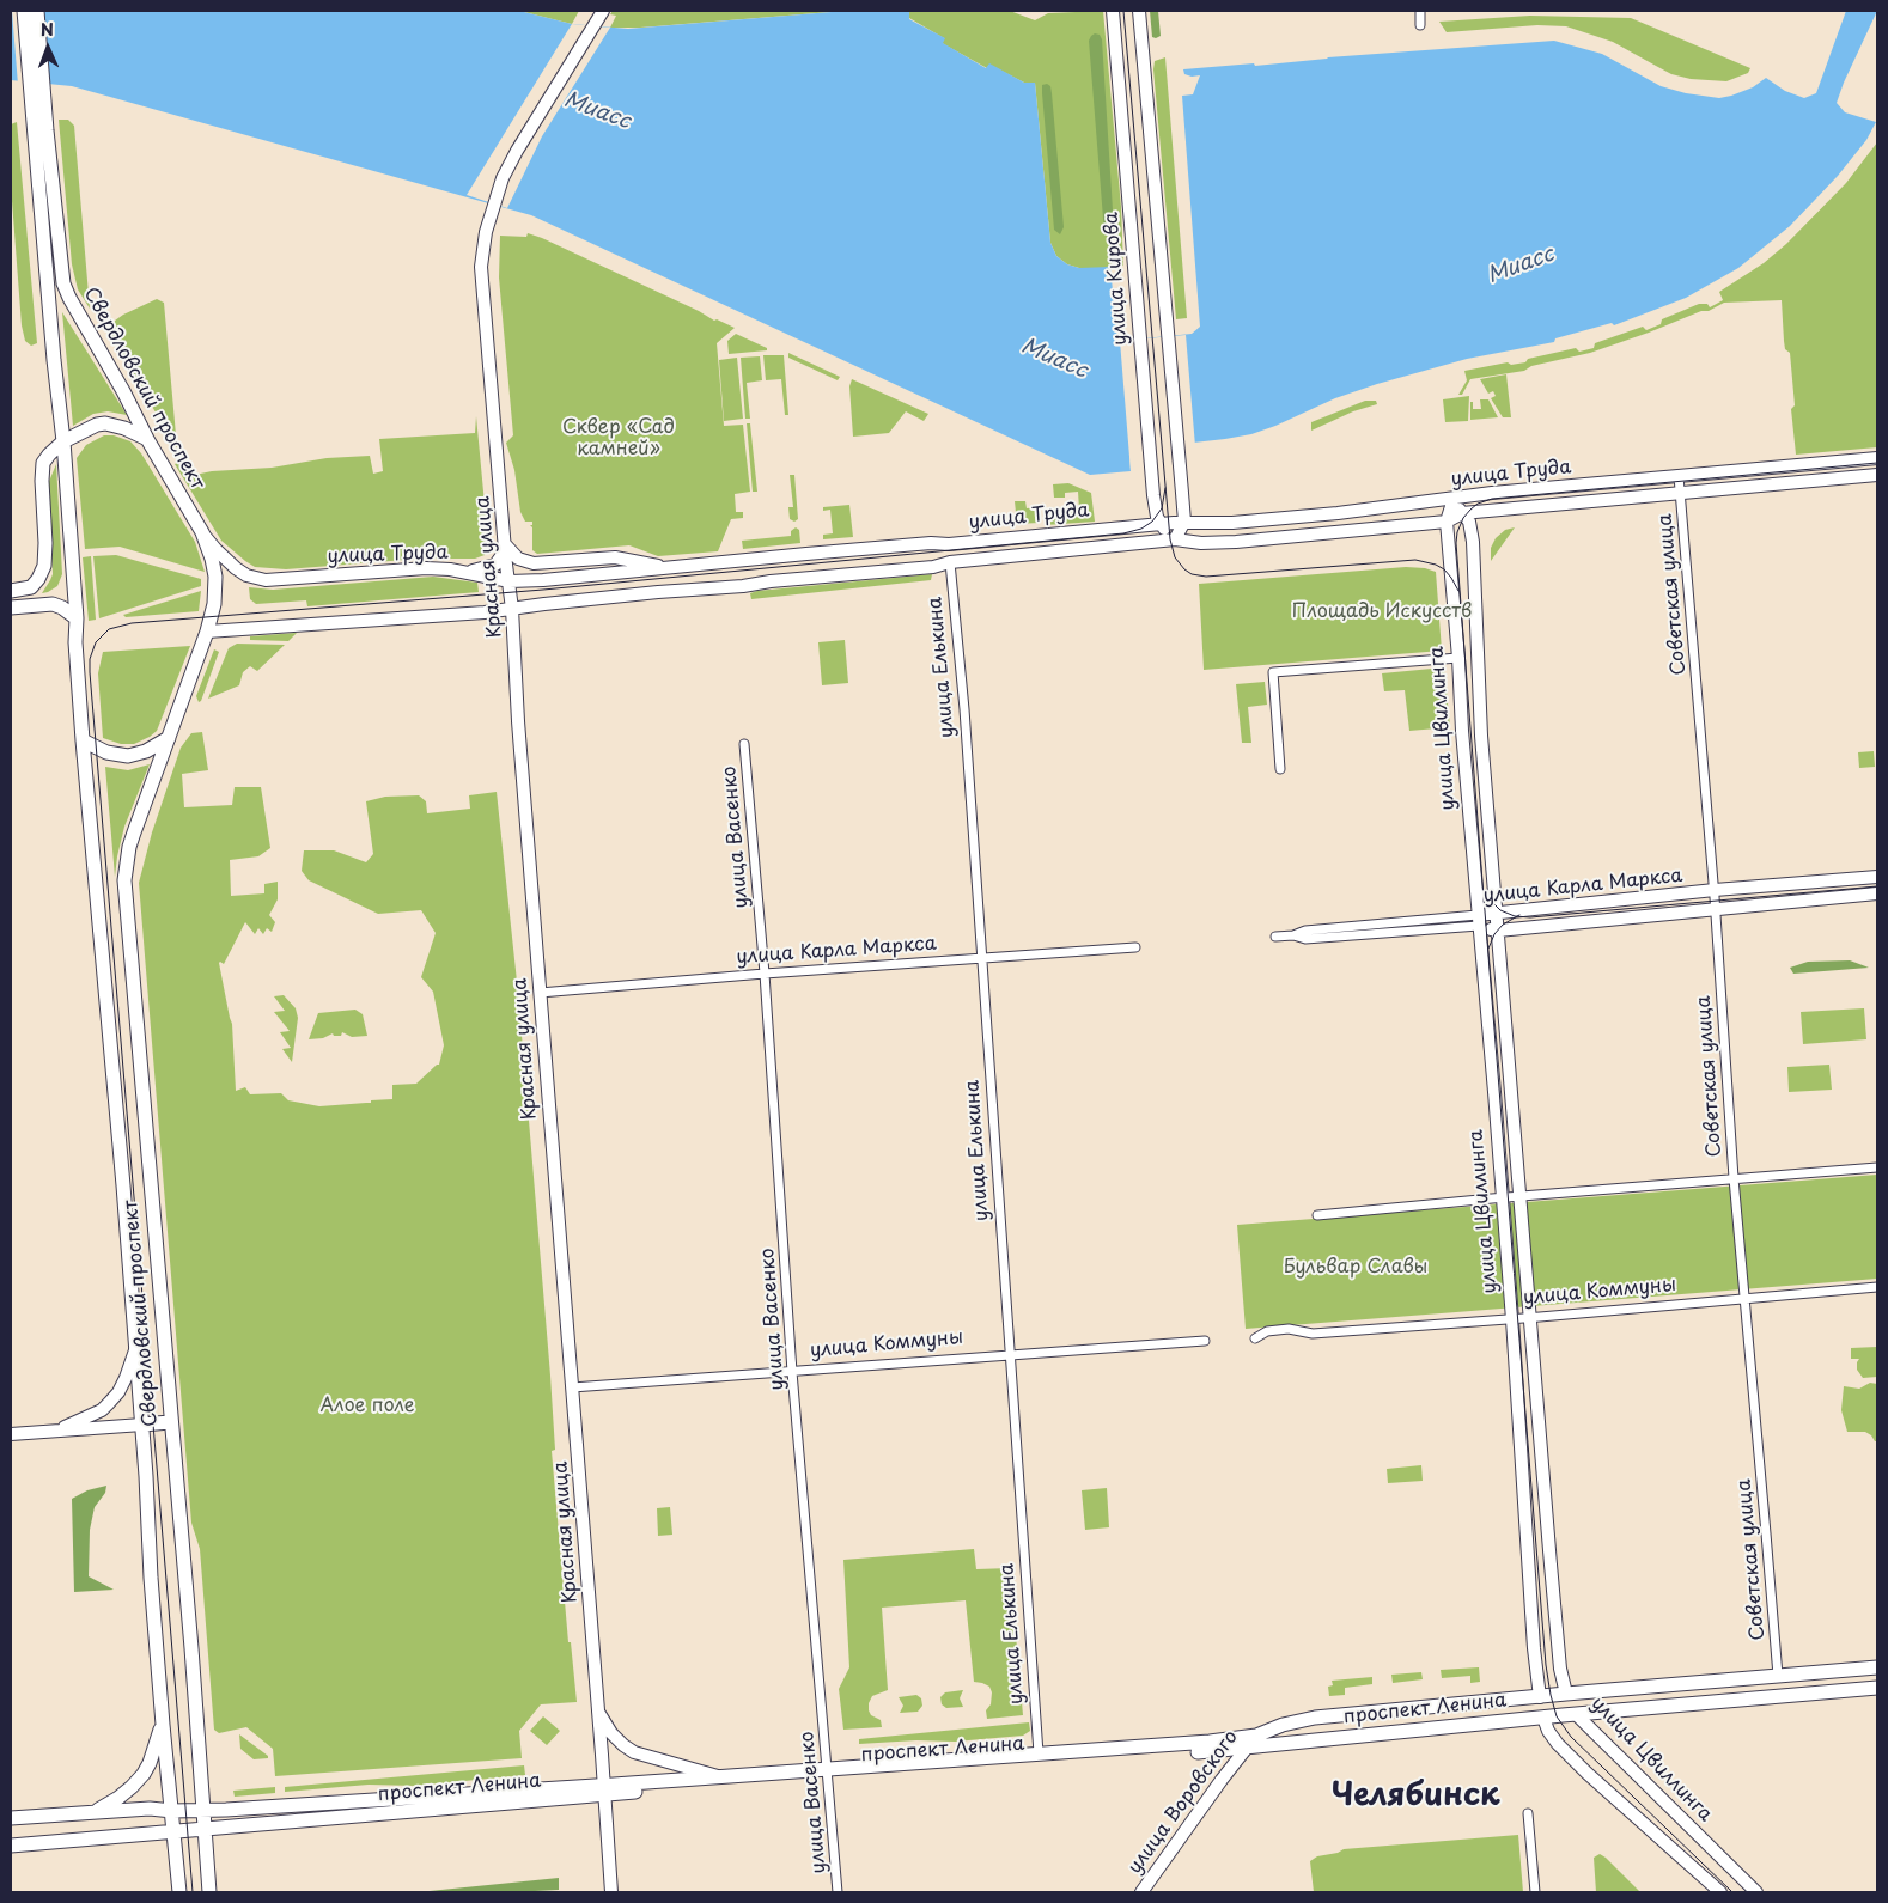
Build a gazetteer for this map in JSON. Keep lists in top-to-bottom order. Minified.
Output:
{"streets":{"main road":["улица Кирова","Свердловский проспект","улица Труда","Красная улица","улица Елькина","улица Цвиллинга","улица Карла Маркса","проспект Ленина","улица Воровского"],"street":["Советская улица","улица Васенко","улица Коммуны"]},"crossings":[["улица Кирова","улица Труда"],["Свердловский проспект","улица Труда"],["Свердловский проспект","проспект Ленина"],["улица Труда","Красная улица"],["улица Труда","Советская улица"],["улица Труда","улица Елькина"],["улица Труда","улица Цвиллинга"],["Красная улица","улица Карла Маркса"],["Красная улица","улица Коммуны"],["Красная улица","проспект Ленина"],["Советская улица","улица Карла Маркса"],["Советская улица","улица Коммуны"],["Советская улица","проспект Ленина"],["улица Елькина","улица Карла Маркса"],["улица Елькина","улица Коммуны"],["улица Елькина","проспект Ленина"],["улица Цвиллинга","улица Карла Маркса"],["улица Цвиллинга","улица Коммуны"],["улица Цвиллинга","проспект Ленина"],["улица Васенко","улица Карла Маркса"],["улица Васенко","улица Коммуны"],["улица Васенко","проспект Ленина"],["проспект Ленина","улица Воровского"]],"districts":["Челябинск"],"water":["Миасс"],"parks":["Сквер «Сад камней»","Площадь Искусств","Бульвар Славы","Алое поле"],"north":"top"}
